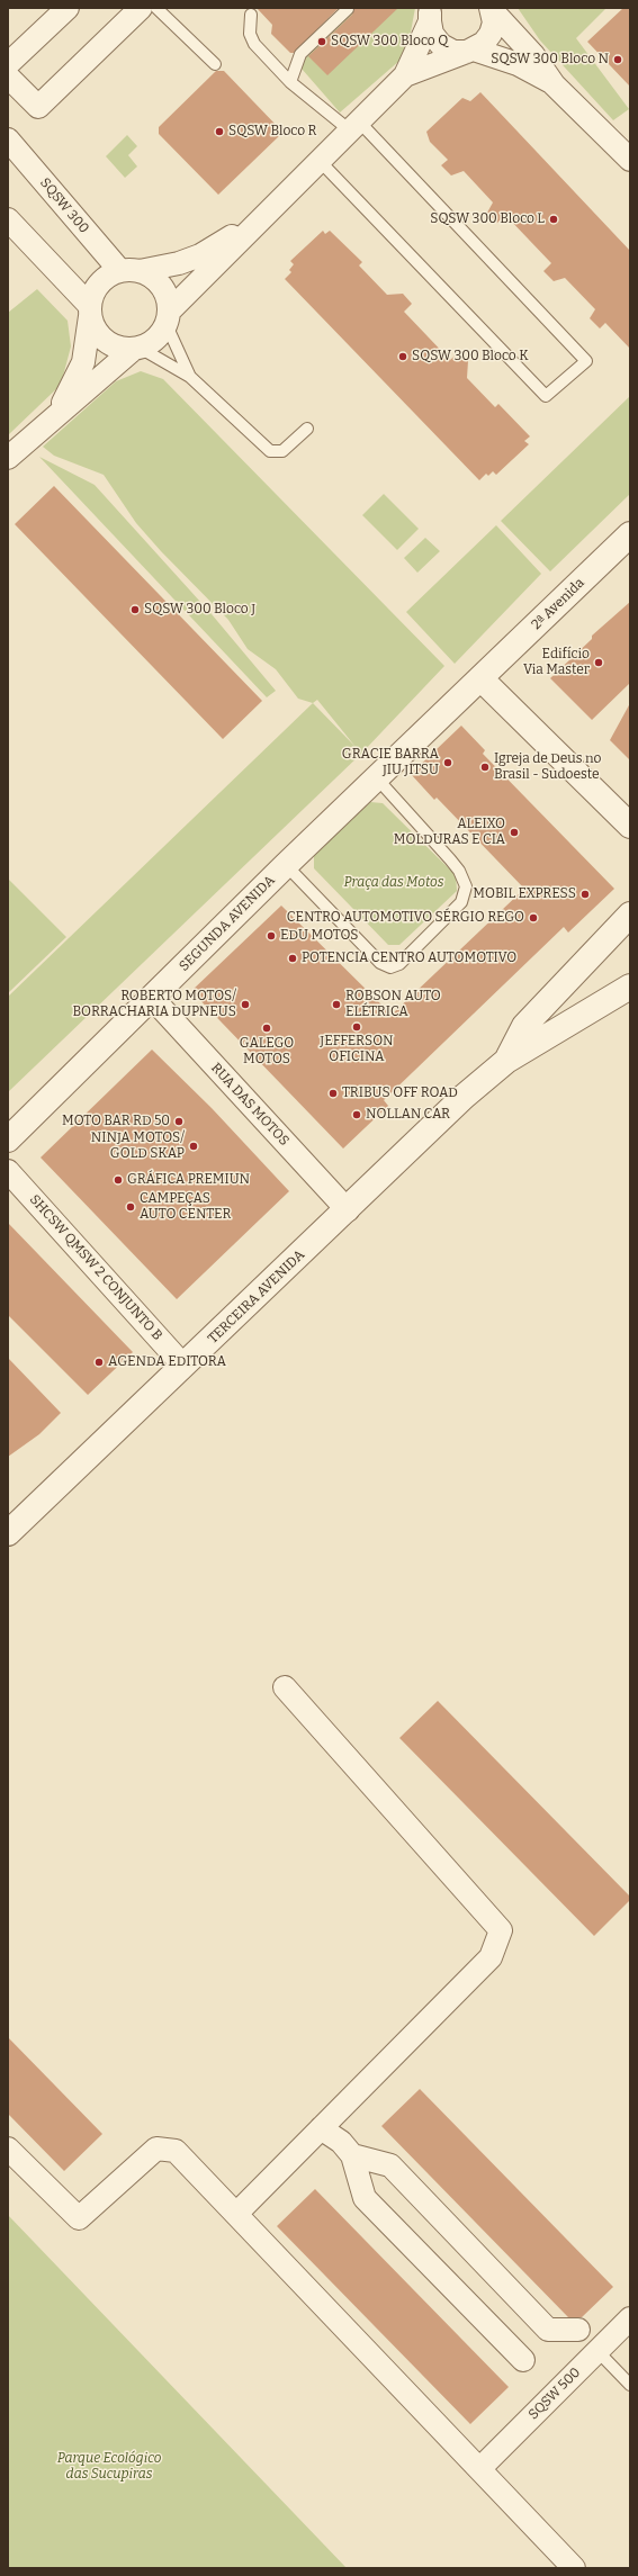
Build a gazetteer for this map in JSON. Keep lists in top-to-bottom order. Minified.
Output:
{"streets":{"street":["SQSW 300","2ª Avenida","SEGUNDA AVENIDA","RUA DAS MOTOS","SHCSW QMSW 2 CONJUNTO B","TERCEIRA AVENIDA","SQSW 500"]},"crossings":[["2ª Avenida","SEGUNDA AVENIDA"],["SEGUNDA AVENIDA","RUA DAS MOTOS"],["RUA DAS MOTOS","TERCEIRA AVENIDA"],["SHCSW QMSW 2 CONJUNTO B","TERCEIRA AVENIDA"]],"parks":["Praça das Motos","Parque Ecológico das Sucupiras"],"places":["SQSW 300 Bloco Q","SQSW 300 Bloco N","SQSW Bloco R","SQSW 300 Bloco L","SQSW 300 Bloco K","SQSW 300 Bloco J","Edifício Via Master","GRACIE BARRA JIU JITSU","Igreja de Deus no Brasil - Sudoeste","ALEIXO MOLDURAS E CIA","MOBIL EXPRESS","CENTRO AUTOMOTIVO SÉRGIO REGO","EDU MOTOS","POTENCIA CENTRO AUTOMOTIVO","ROBERTO MOTOS/ BORRACHARIA DUPNEUS","ROBSON AUTO ELÉTRICA","JEFFERSON OFICINA","GALEGO MOTOS","TRIBUS OFF ROAD","NOLLAN CAR","MOTO BAR RD 50","NINJA MOTOS/ GOLD SKAP","GRÁFICA PREMIUN","CAMPEÇAS AUTO CENTER","AGENDA EDITORA"]}
